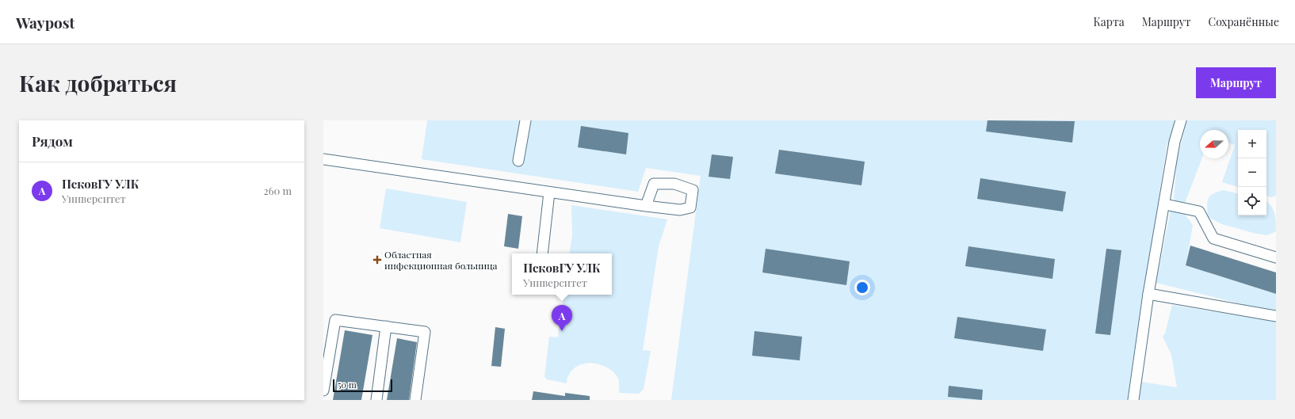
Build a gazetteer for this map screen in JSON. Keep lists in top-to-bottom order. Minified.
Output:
{"places":{"health":["Областная инфекционная больница"]},"scale_bar":"50 m","north":"left","page":{"header":"Waypost","nav":["Карта","Маршрут","Сохранённые"],"buttons":"Маршрут","title":"Как добраться","heading":"Рядом","map_buttons":["+","−"],"list":[{"mark":"A","name":"ПсковГУ УЛК","note":"Университет","value":"260 m"}],"popup":["ПсковГУ УЛК","Университет"],"pins":"A","scale":"50 m"}}
